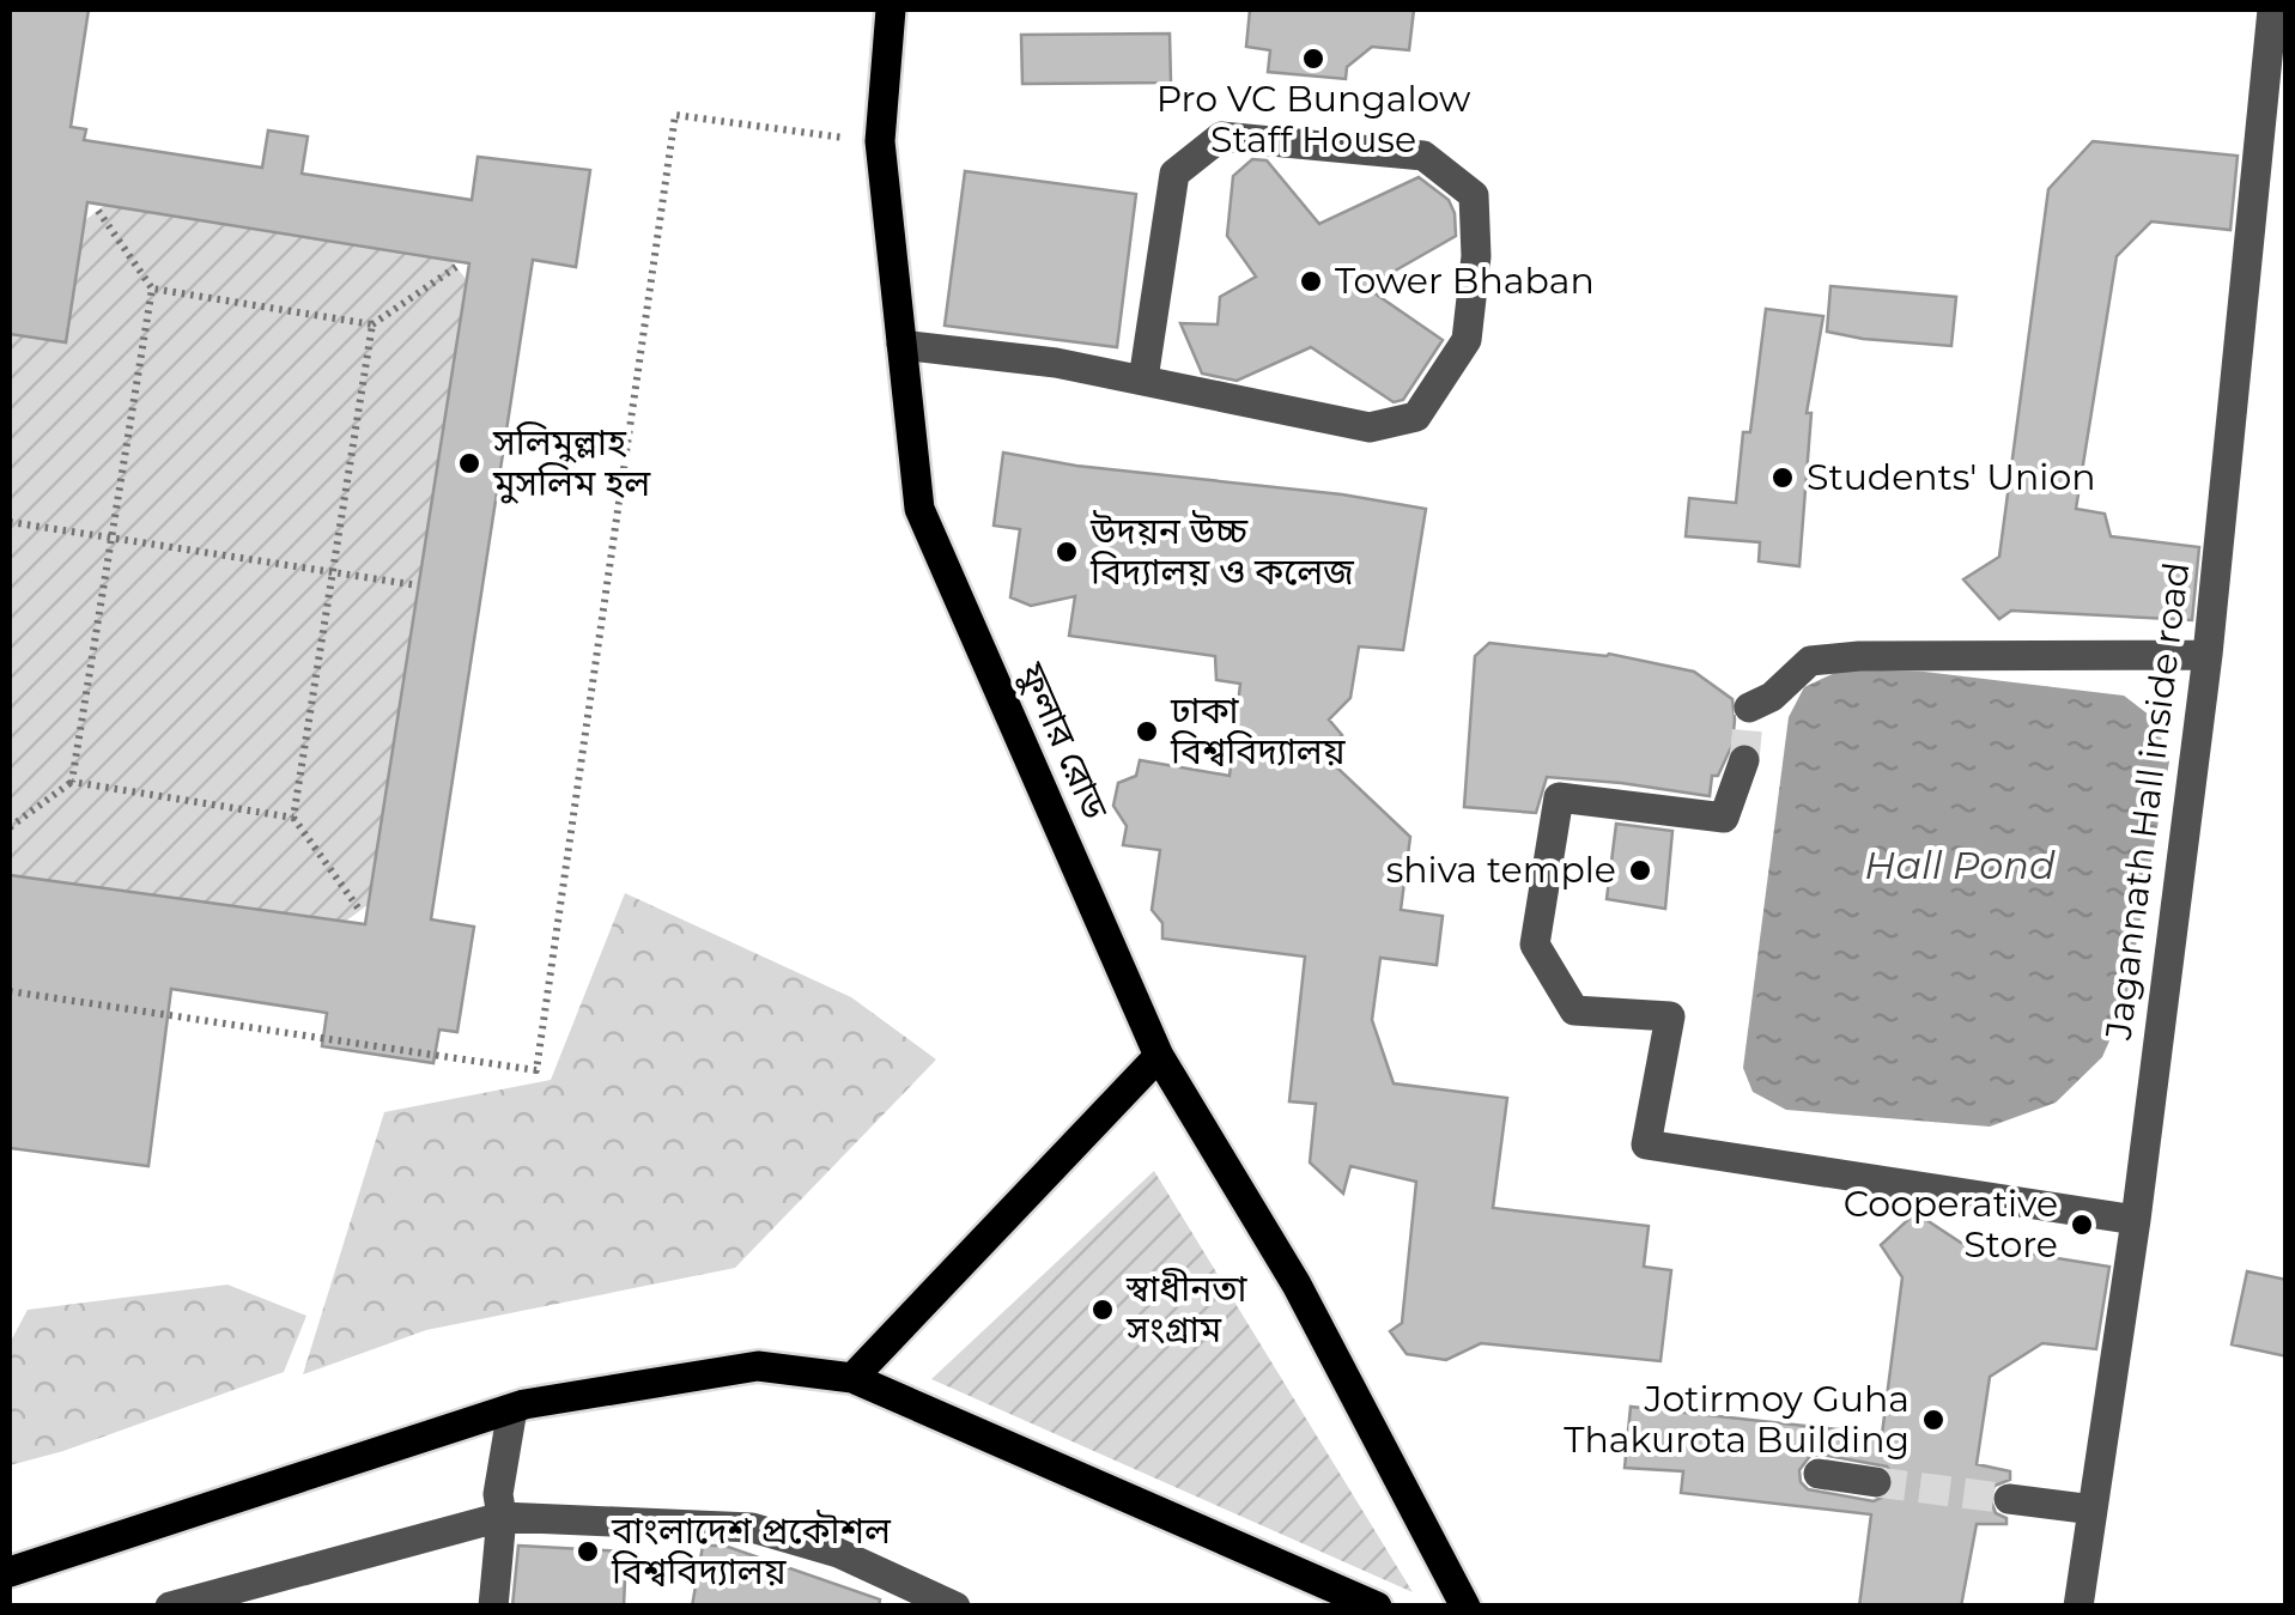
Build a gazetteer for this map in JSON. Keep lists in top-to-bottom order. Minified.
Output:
{"streets":{"main road":["ফুলার রোড"],"lane":["Jagannath Hall inside road"]},"water":["Hall Pond"],"places":["Pro VC Bungalow Staff House","Tower Bhaban","সলিমুল্লাহ মুসলিম হল","Students' Union","উদয়ন উচ্চ বিদ্যালয় ও কলেজ","ঢাকা বিশ্ববিদ্যালয়","shiva temple","Cooperative Store","স্বাধীনতা সংগ্রাম","Jotirmoy Guha Thakurota Building","বাংলাদেশ প্রকৌশল বিশ্ববিদ্যালয়"]}
